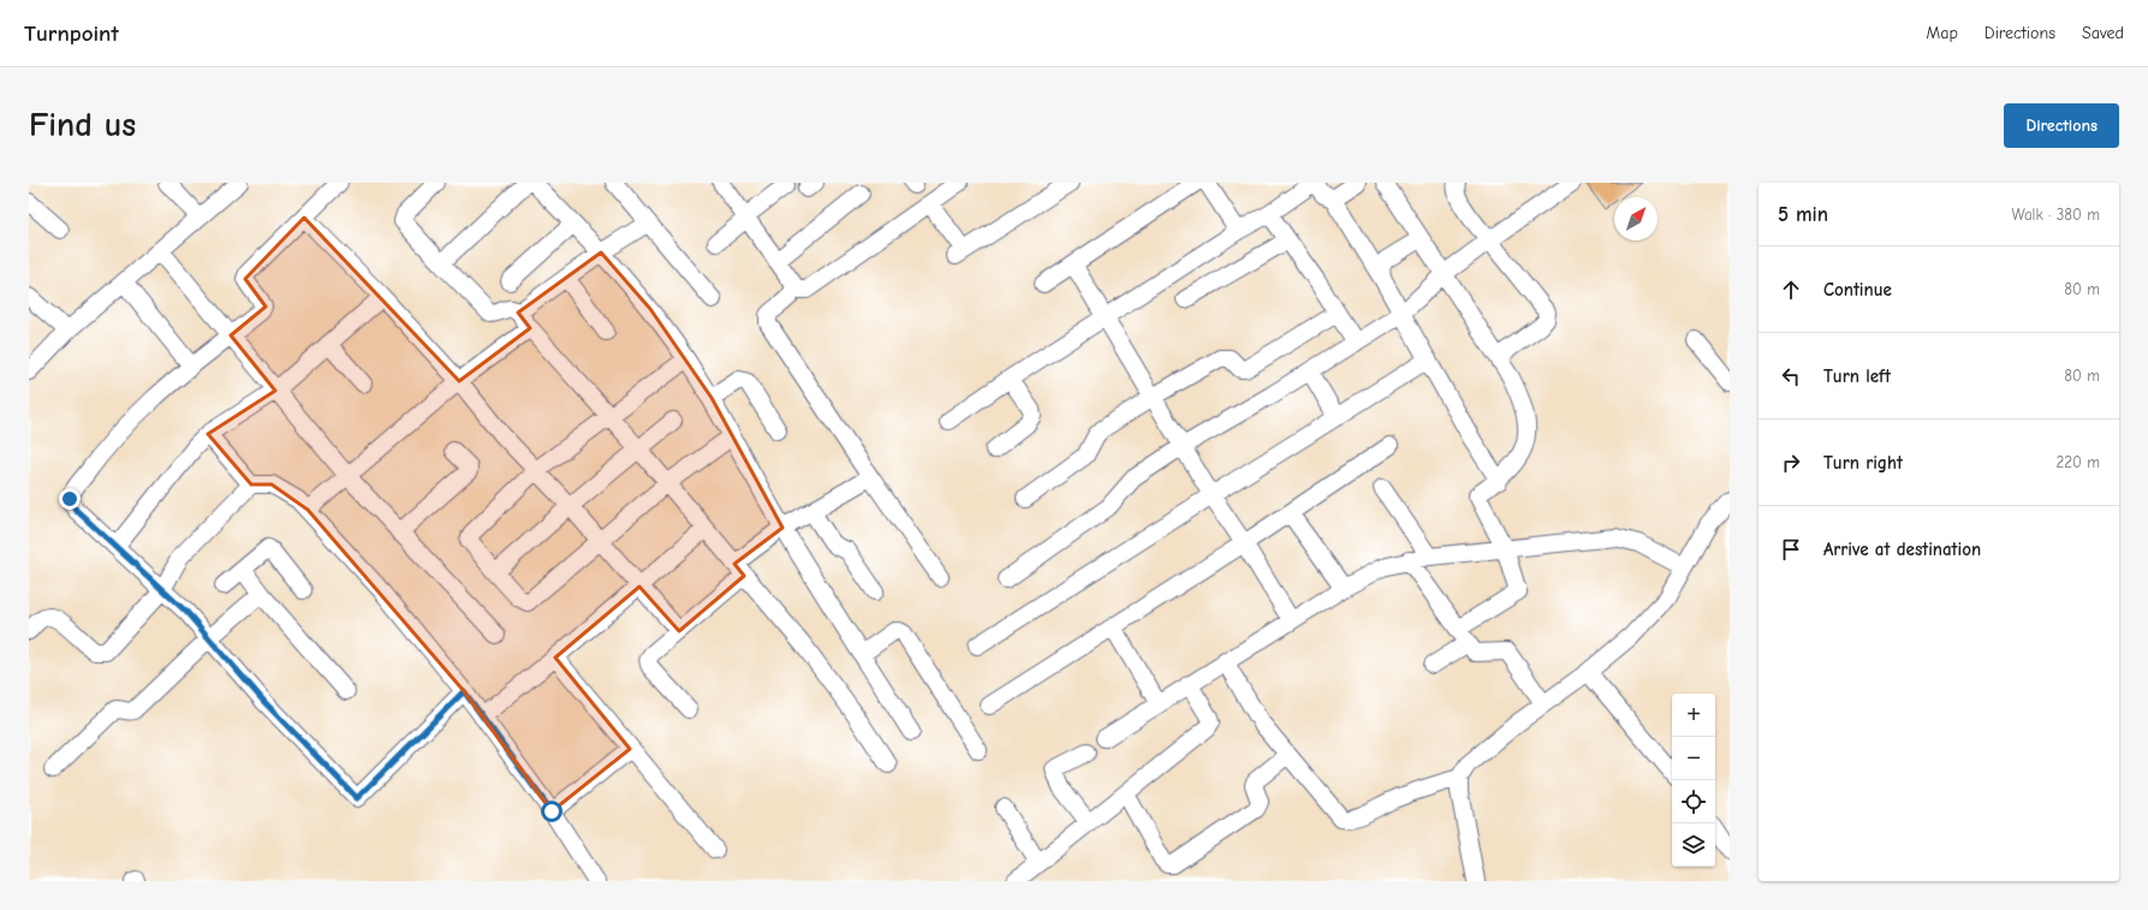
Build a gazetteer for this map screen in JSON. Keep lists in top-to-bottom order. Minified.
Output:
{"north":"top right","page":{"header":"Turnpoint","nav":["Map","Directions","Saved"],"buttons":"Directions","title":"Find us","heading":["5 min","Walk · 380 m"],"list":[["Continue","80 m"],["Turn left","80 m"],["Turn right","220 m"],"Arrive at destination"],"map_buttons":["+","−"]}}
